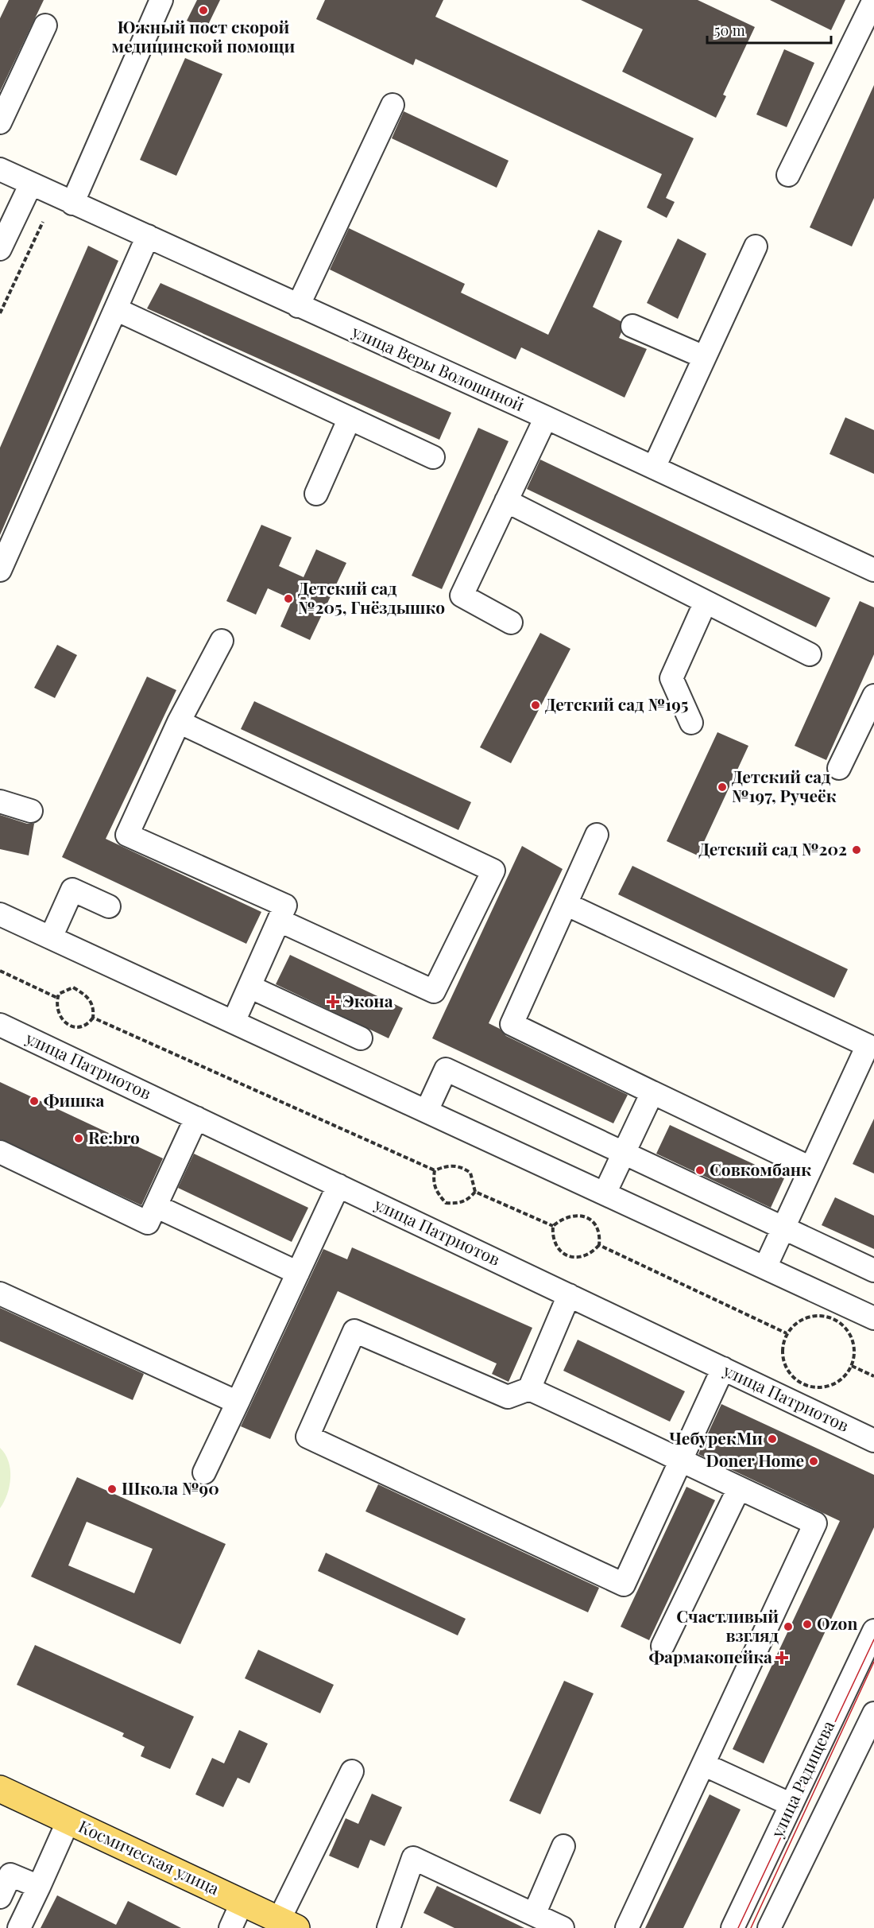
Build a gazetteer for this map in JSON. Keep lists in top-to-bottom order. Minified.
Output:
{"streets":{"main road":["Космическая улица"],"street":["улица Веры Волошиной","улица Патриотов","улица Радищева"]},"places":{"other":["Южный пост скорой медицинской помощи","Детский сад №205, Гнёздышко","Детский сад №195","Детский сад №197, Ручеёк","Детский сад №202","Фишка","Re:bro","Совкомбанк","ЧебурекМи","Doner Home","Школа №90","Ozon","Счастливый взгляд"],"health":["Экона","Фармакопейка"]},"scale_bar":"50 m"}
